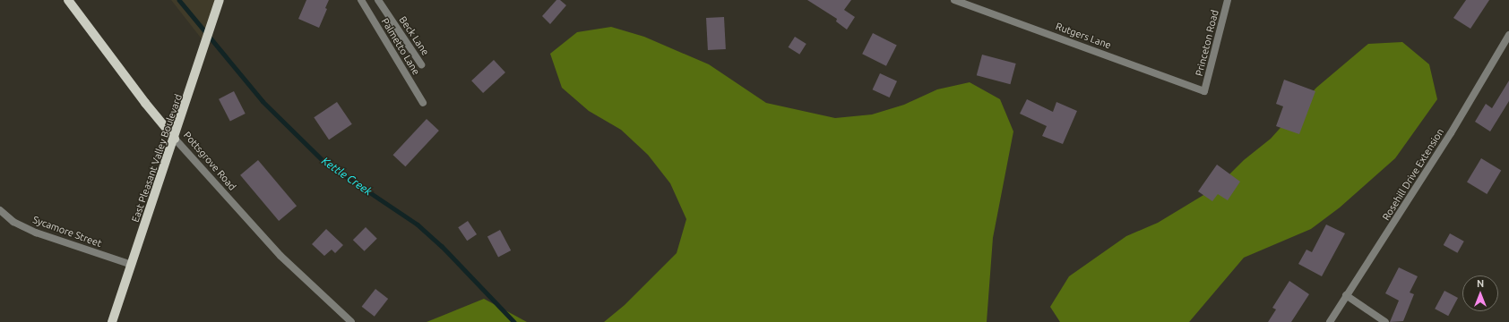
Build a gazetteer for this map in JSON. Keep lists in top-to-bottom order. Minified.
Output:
{"streets":{"main road":["East Pleasant Valley Boulevard","Pottsgrove Road"],"street":["Beck Lane","Rutgers Lane","Princeton Road","Palmetto Lane","Rosehill Drive Extension","Sycamore Street"]},"crossings":[["Rutgers Lane","Princeton Road"],["East Pleasant Valley Boulevard","Pottsgrove Road"],["East Pleasant Valley Boulevard","Sycamore Street"]],"water":["Kettle Creek"],"north":"top"}
